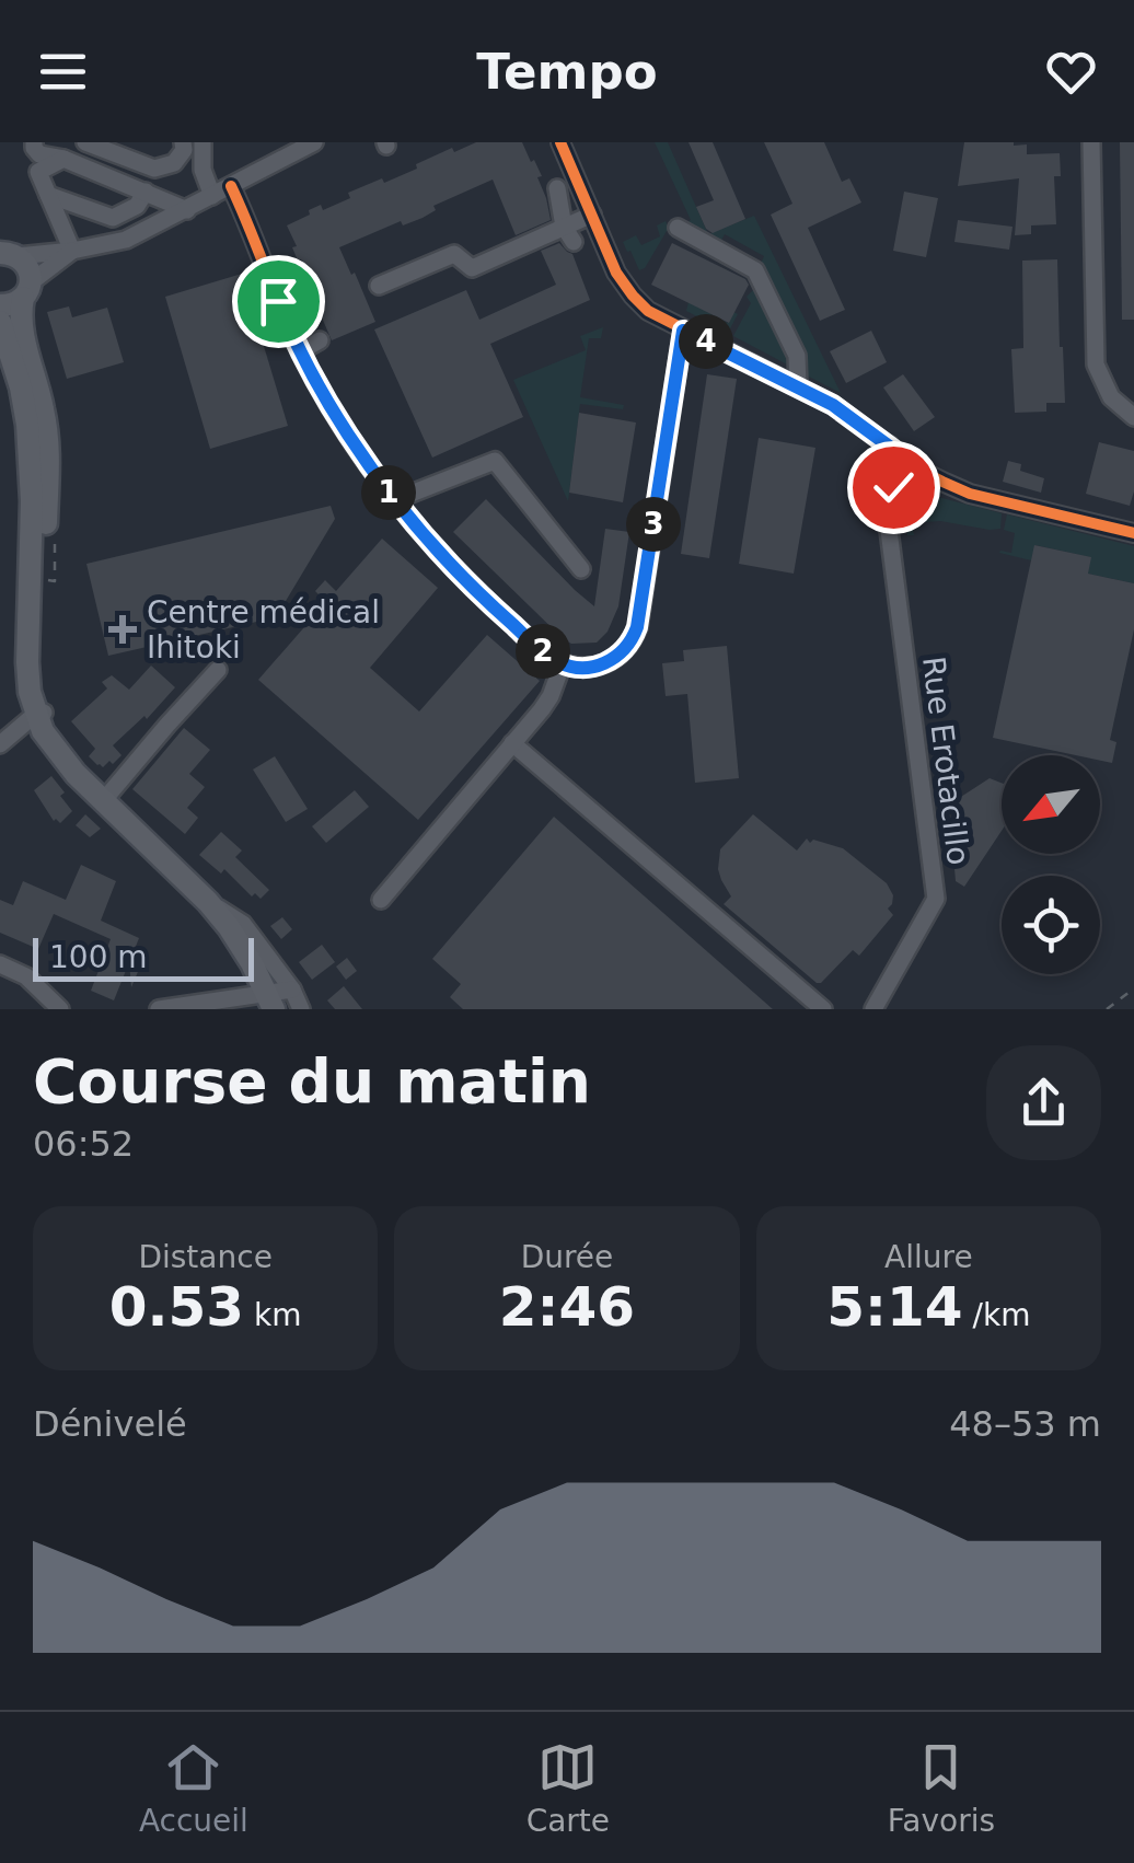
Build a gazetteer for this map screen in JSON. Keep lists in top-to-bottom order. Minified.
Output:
{"streets":{"street":["Rue Erotacillo"]},"places":{"health":["Centre médical Ihitoki"]},"scale_bar":"100 m","north":"bottom left","page":{"header":"Tempo","pins":["4","1","3","2"],"scale":"100 m","heading":["Course du matin","06:52"],"stats":[["Distance","0.53 km"],["Durée","2:46"],["Allure","5:14 /km"]],"chart":["Dénivelé","48–53 m"],"tabs":["Accueil","Carte","Favoris"]}}
